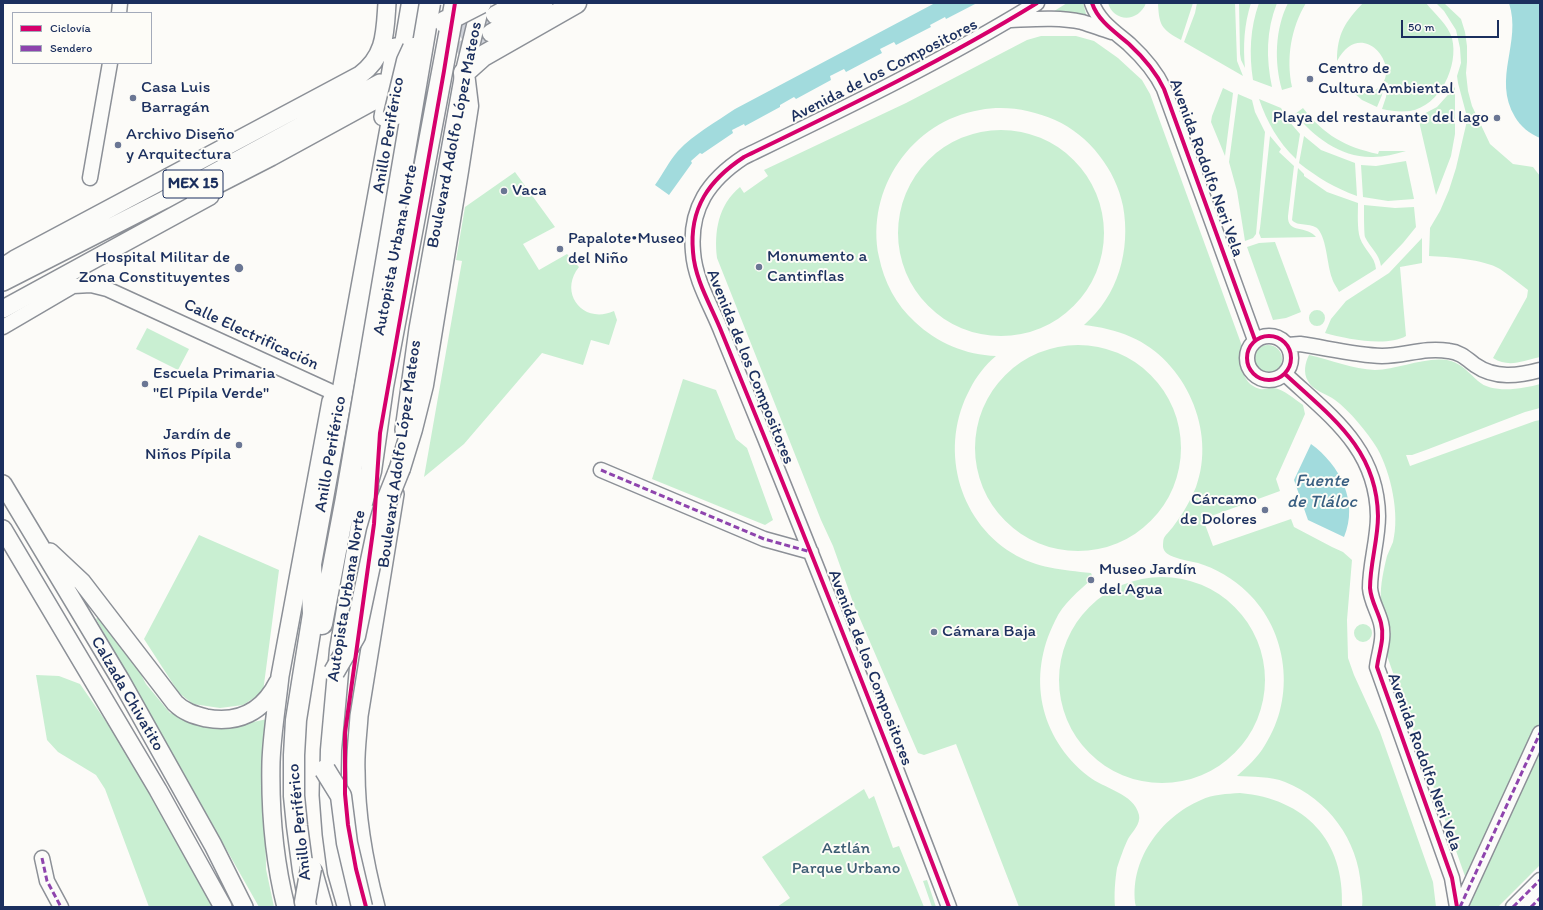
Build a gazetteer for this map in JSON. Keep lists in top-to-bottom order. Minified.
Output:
{"streets":{"highway":["Anillo Periférico","Autopista Urbana Norte"],"main road":["Boulevard Adolfo López Mateos","MEX 15","Calzada Chivatito"],"street":["Avenida de los Compositores","Avenida Rodolfo Neri Vela","Calle Electrificación"]},"crossings":[["Avenida de los Compositores","Avenida Rodolfo Neri Vela"]],"water":["Fuente de Tláloc"],"parks":["Aztlán Parque Urbano"],"places":["Centro de Cultura Ambiental","Casa Luis Barragán","Playa del restaurante del lago","Archivo Diseño y Arquitectura","Vaca","Papalote•Museo del Niño","Monumento a Cantinflas","Hospital Militar de Zona Constituyentes","Escuela Primaria \"El Pípila Verde\"","Jardín de Niños Pípila","Cárcamo de Dolores","Museo Jardín del Agua","Cámara Baja"],"legend":["Ciclovía","Sendero"],"scale_bar":"50 m"}
